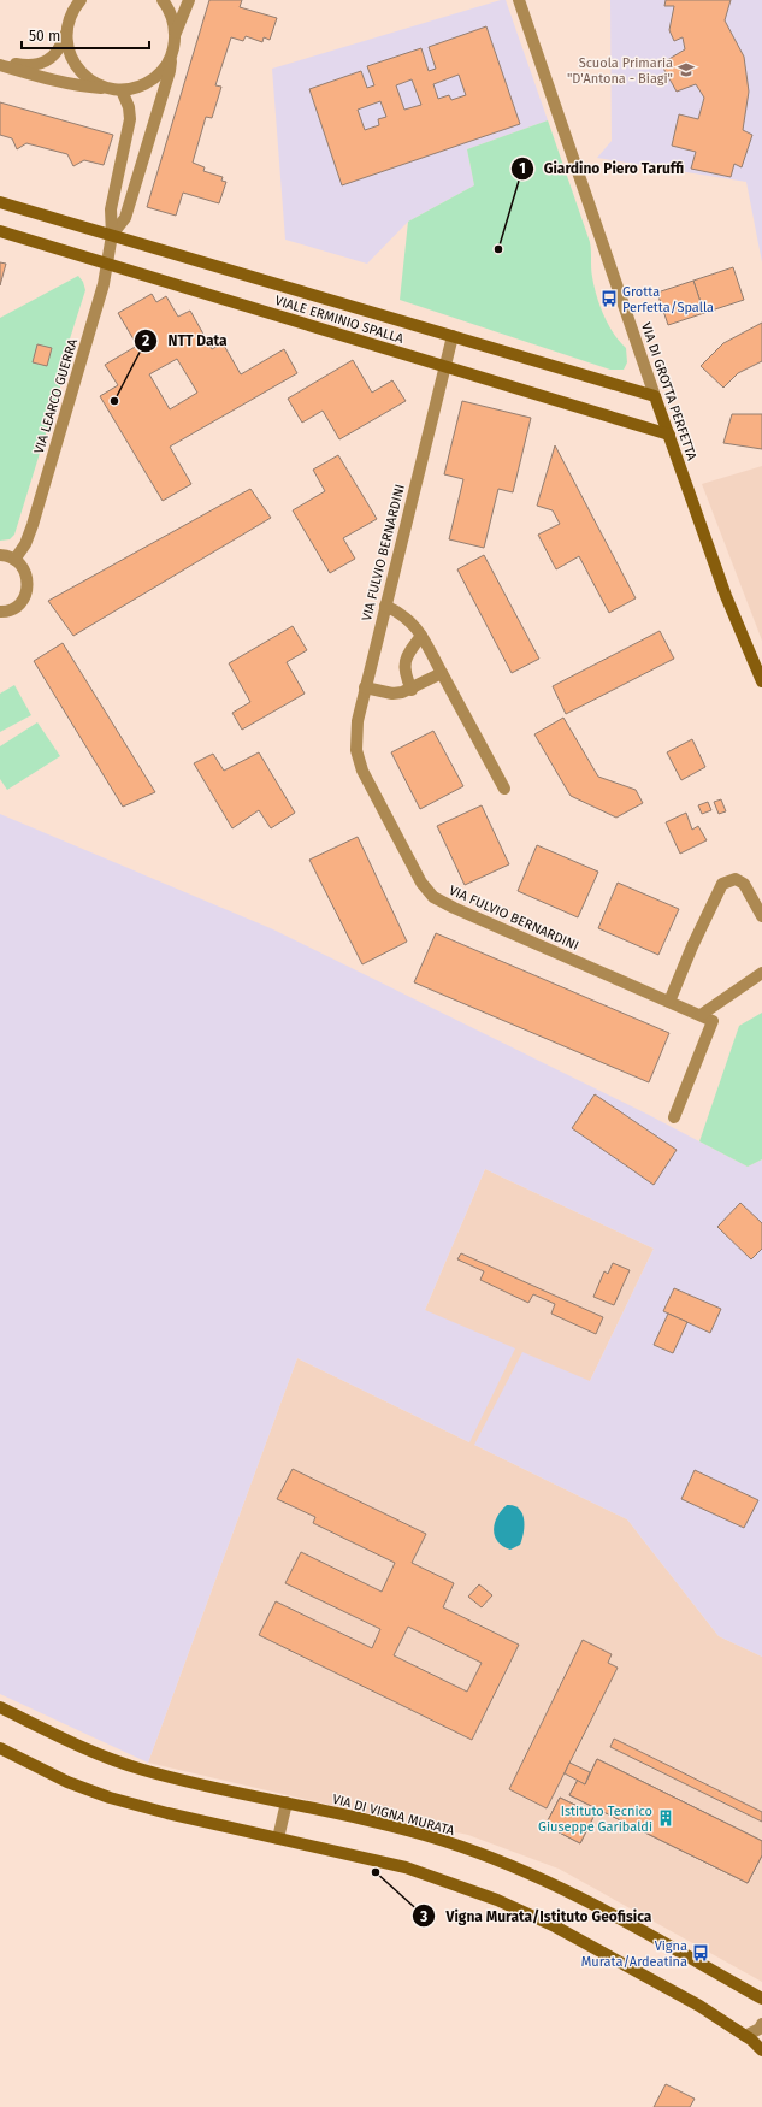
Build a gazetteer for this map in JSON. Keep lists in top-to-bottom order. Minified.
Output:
{"streets":{"main road":["VIALE ERMINIO SPALLA","VIA DI GROTTA PERFETTA","VIA DI VIGNA MURATA"],"street":["VIA LEARCO GUERRA","VIA FULVIO BERNARDINI"]},"crossings":[["VIALE ERMINIO SPALLA","VIA DI GROTTA PERFETTA"],["VIALE ERMINIO SPALLA","VIA LEARCO GUERRA"],["VIALE ERMINIO SPALLA","VIA FULVIO BERNARDINI"]],"places":{"school or university":["Scuola Primaria \"D'Antona - Biagi\""],"other":["Giardino Piero Taruffi","NTT Data","Vigna Murata/Istituto Geofisica"],"bus stop":["Grotta Perfetta/Spalla","Vigna Murata/Ardeatina"],"building":["Istituto Tecnico Giuseppe Garibaldi"]},"scale_bar":"50 m"}
